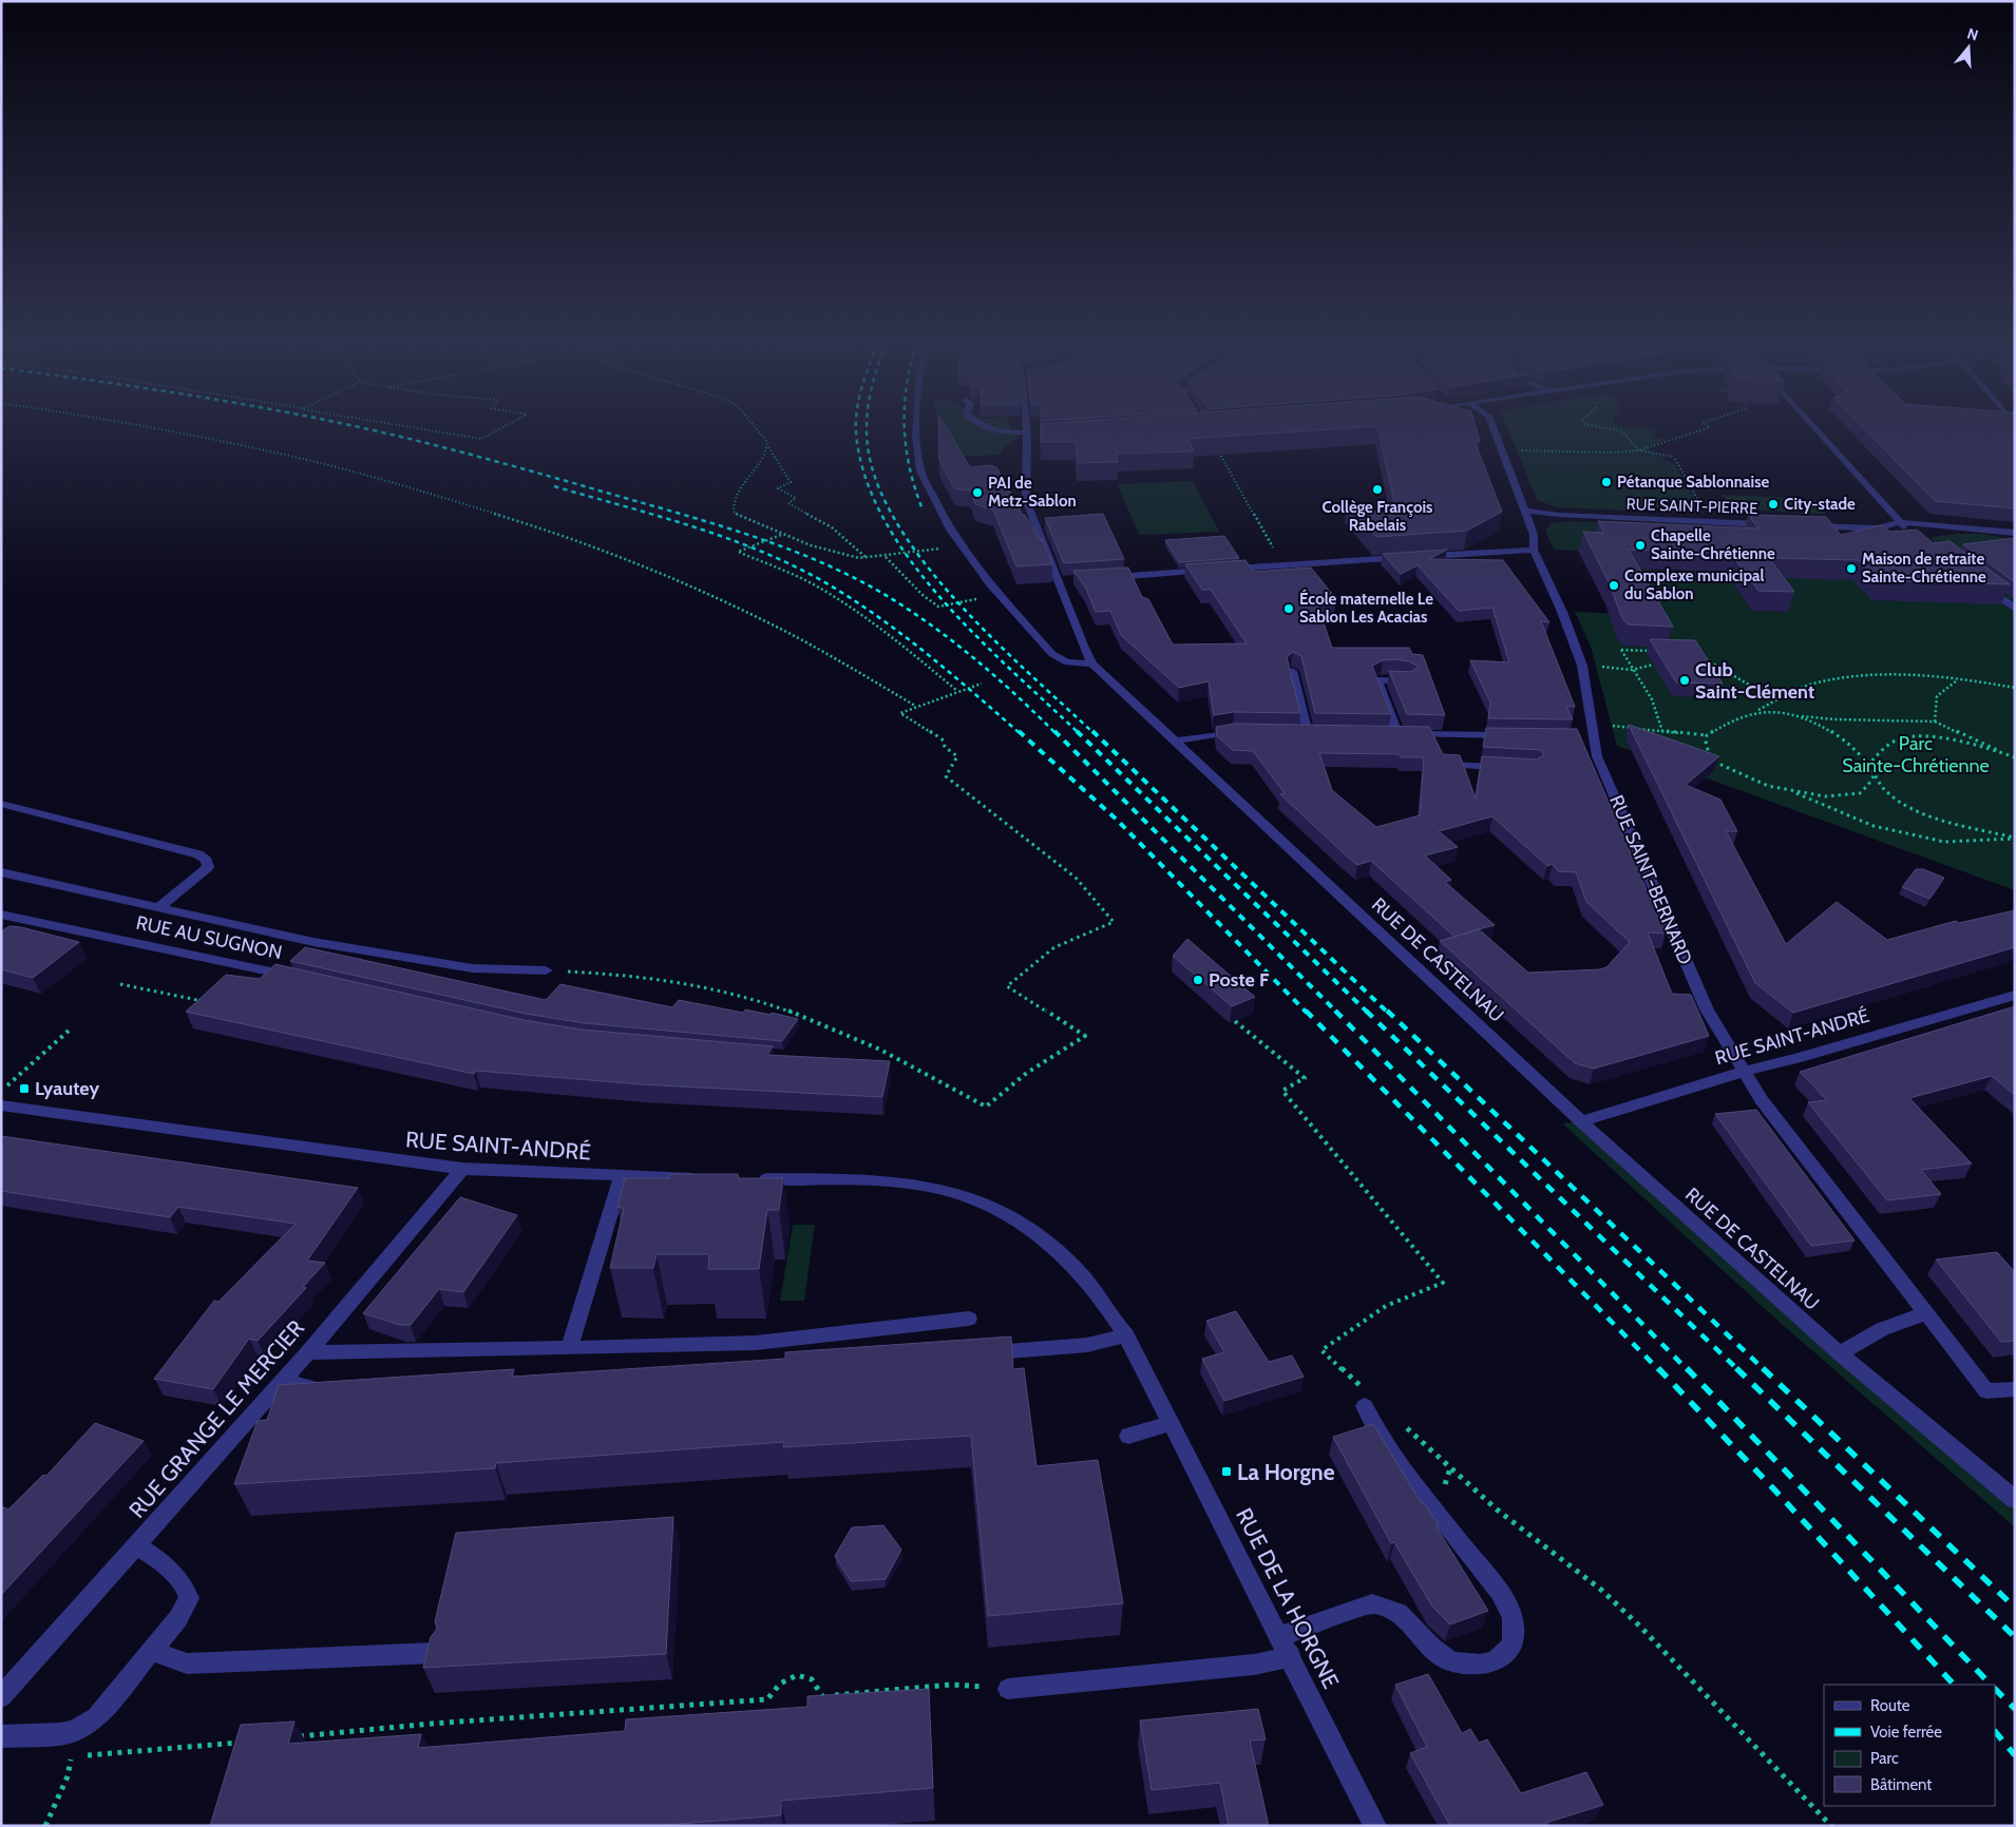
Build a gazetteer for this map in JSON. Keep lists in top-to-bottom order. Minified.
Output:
{"streets":{"street":["RUE SAINT-PIERRE","RUE SAINT-BERNARD","RUE AU SUGNON","RUE DE CASTELNAU","RUE SAINT-ANDRÉ","RUE GRANGE LE MERCIER","RUE DE LA HORGNE"]},"crossings":[["RUE SAINT-PIERRE","RUE SAINT-BERNARD"],["RUE SAINT-BERNARD","RUE SAINT-ANDRÉ"],["RUE DE CASTELNAU","RUE SAINT-ANDRÉ"],["RUE SAINT-ANDRÉ","RUE GRANGE LE MERCIER"]],"parks":["Parc Sainte-Chrétienne"],"places":{"other":["Pétanque Sablonnaise","Collège François Rabelais","PAI de Metz-Sablon","City-stade","Chapelle Sainte-Chrétienne","Maison de retraite Sainte-Chrétienne","Complexe municipal du Sablon","École maternelle Le Sablon Les Acacias","Club Saint-Clément","Poste F"],"transit":["Lyautey","La Horgne"]},"legend":["Route","Voie ferrée","Parc","Bâtiment"],"north":"top"}
